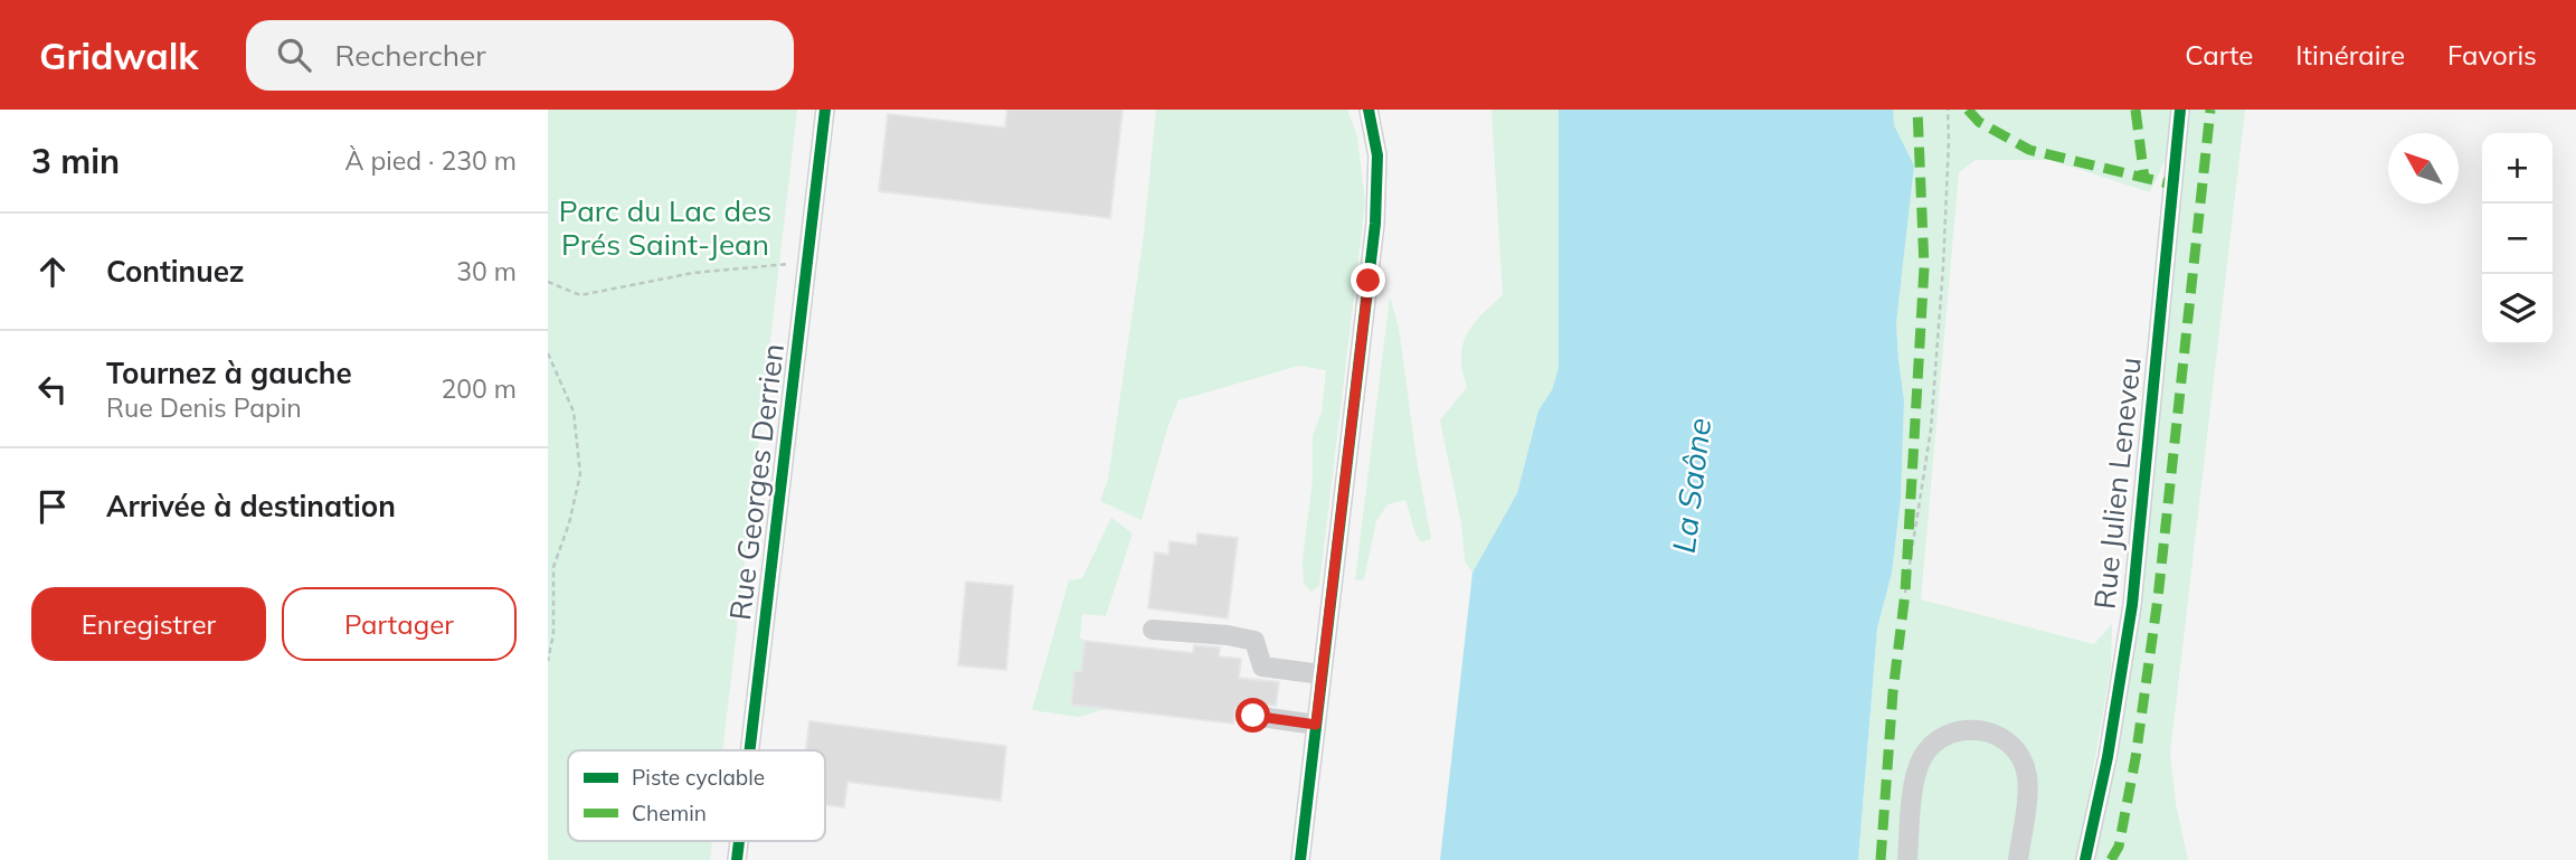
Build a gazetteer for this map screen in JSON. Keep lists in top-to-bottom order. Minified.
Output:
{"streets":{"street":["Rue Georges Derrien","Rue Julien Leneveu"]},"water":["La Saône"],"parks":["Parc du Lac des Prés Saint-Jean"],"legend":["Piste cyclable","Chemin"],"north":"top left","page":{"header":"Gridwalk","search":"Rechercher","nav":["Carte","Itinéraire","Favoris"],"heading":["3 min","À pied · 230 m"],"map_buttons":["+","−"],"list":[["Continuez","30 m"],["Tournez à gauche","Rue Denis Papin","200 m"],"Arrivée à destination"],"buttons":["Enregistrer","Partager"]}}
